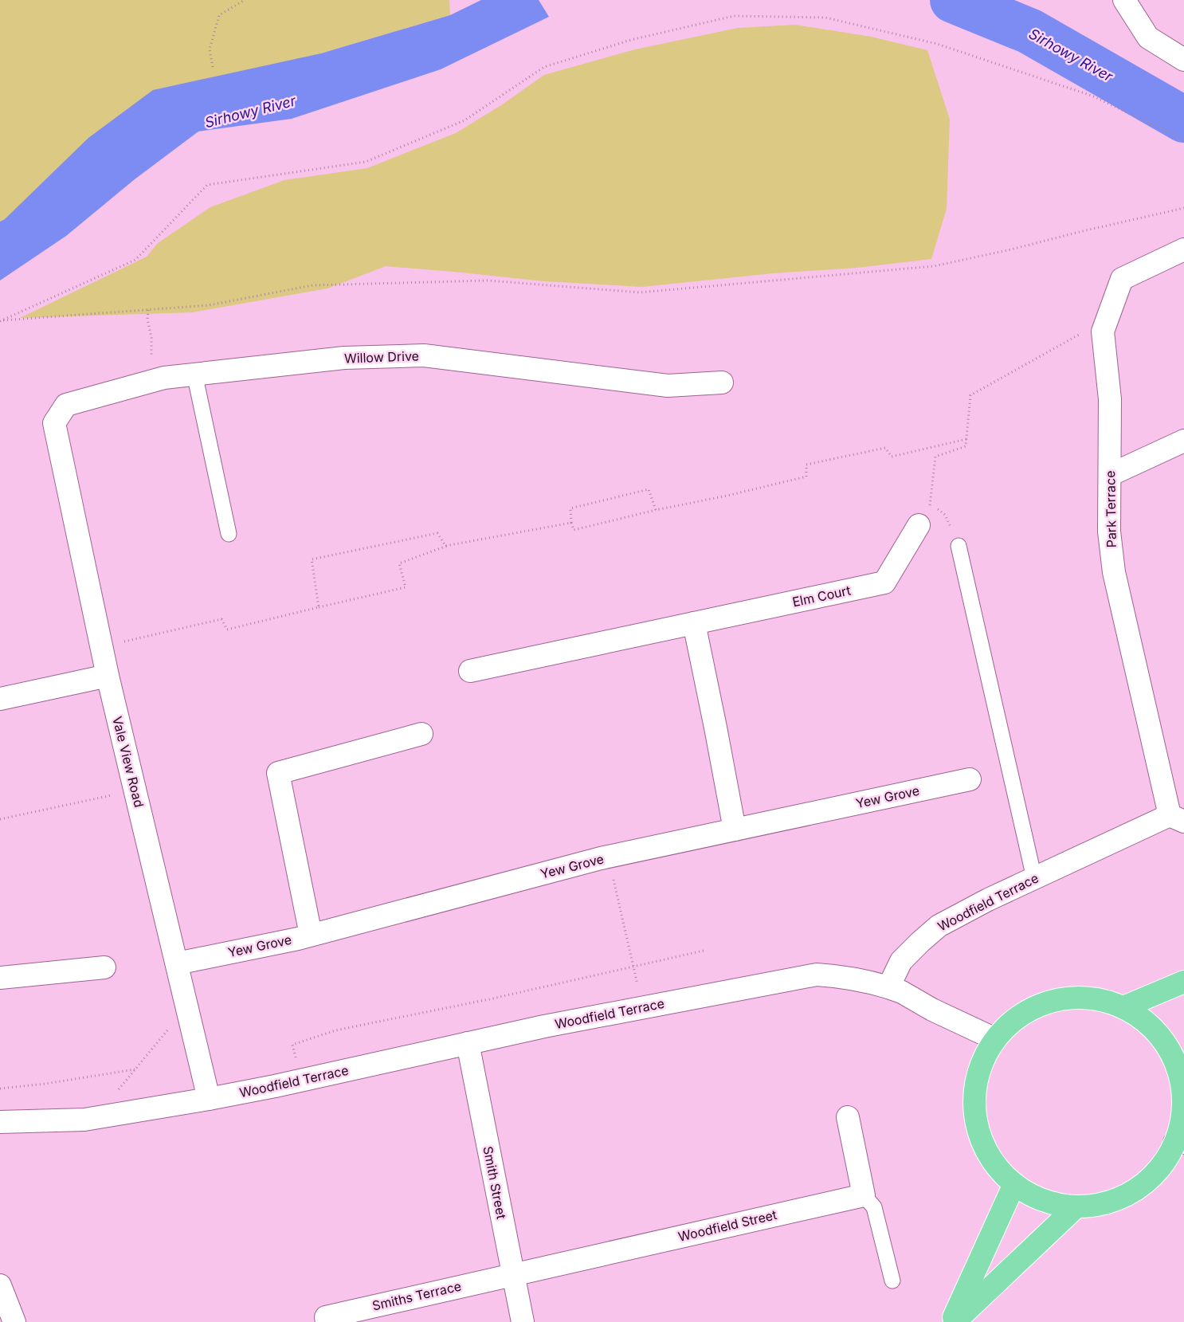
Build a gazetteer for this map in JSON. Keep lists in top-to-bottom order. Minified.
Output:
{"streets":{"street":["Willow Drive","Park Terrace","Elm Court","Vale View Road","Yew Grove","Woodfield Terrace","Smith Street","Woodfield Street","Smiths Terrace"]},"crossings":[["Willow Drive","Vale View Road"],["Park Terrace","Woodfield Terrace"],["Vale View Road","Yew Grove"],["Vale View Road","Woodfield Terrace"],["Woodfield Terrace","Smith Street"],["Smith Street","Woodfield Street"],["Smith Street","Smiths Terrace"],["Woodfield Street","Smiths Terrace"]],"water":["Sirhowy River"]}
